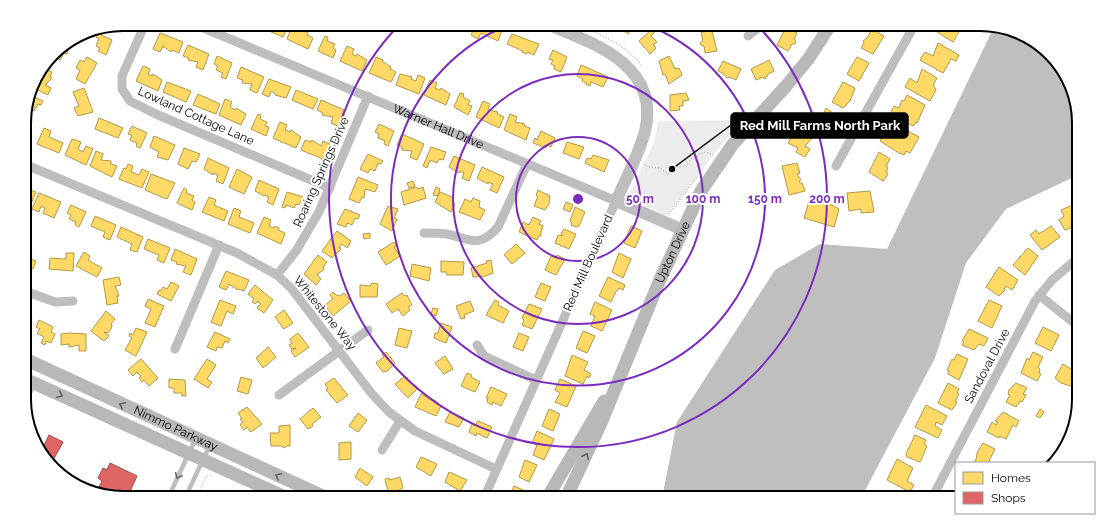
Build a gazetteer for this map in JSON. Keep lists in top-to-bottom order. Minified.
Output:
{"streets":{"main road":["Upton Drive","Nimmo Parkway"],"street":["Lowland Cottage Lane","Warner Hall Drive","Roaring Springs Drive","Red Mill Boulevard","Whitestone Way","Sandoval Drive"]},"crossings":[["Lowland Cottage Lane","Roaring Springs Drive"],["Warner Hall Drive","Roaring Springs Drive"],["Warner Hall Drive","Upton Drive"],["Warner Hall Drive","Red Mill Boulevard"],["Roaring Springs Drive","Whitestone Way"],["Red Mill Boulevard","Whitestone Way"]],"places":["Red Mill Farms North Park"],"legend":["Homes","Shops"],"rings":["50 m","100 m","150 m","200 m"]}
